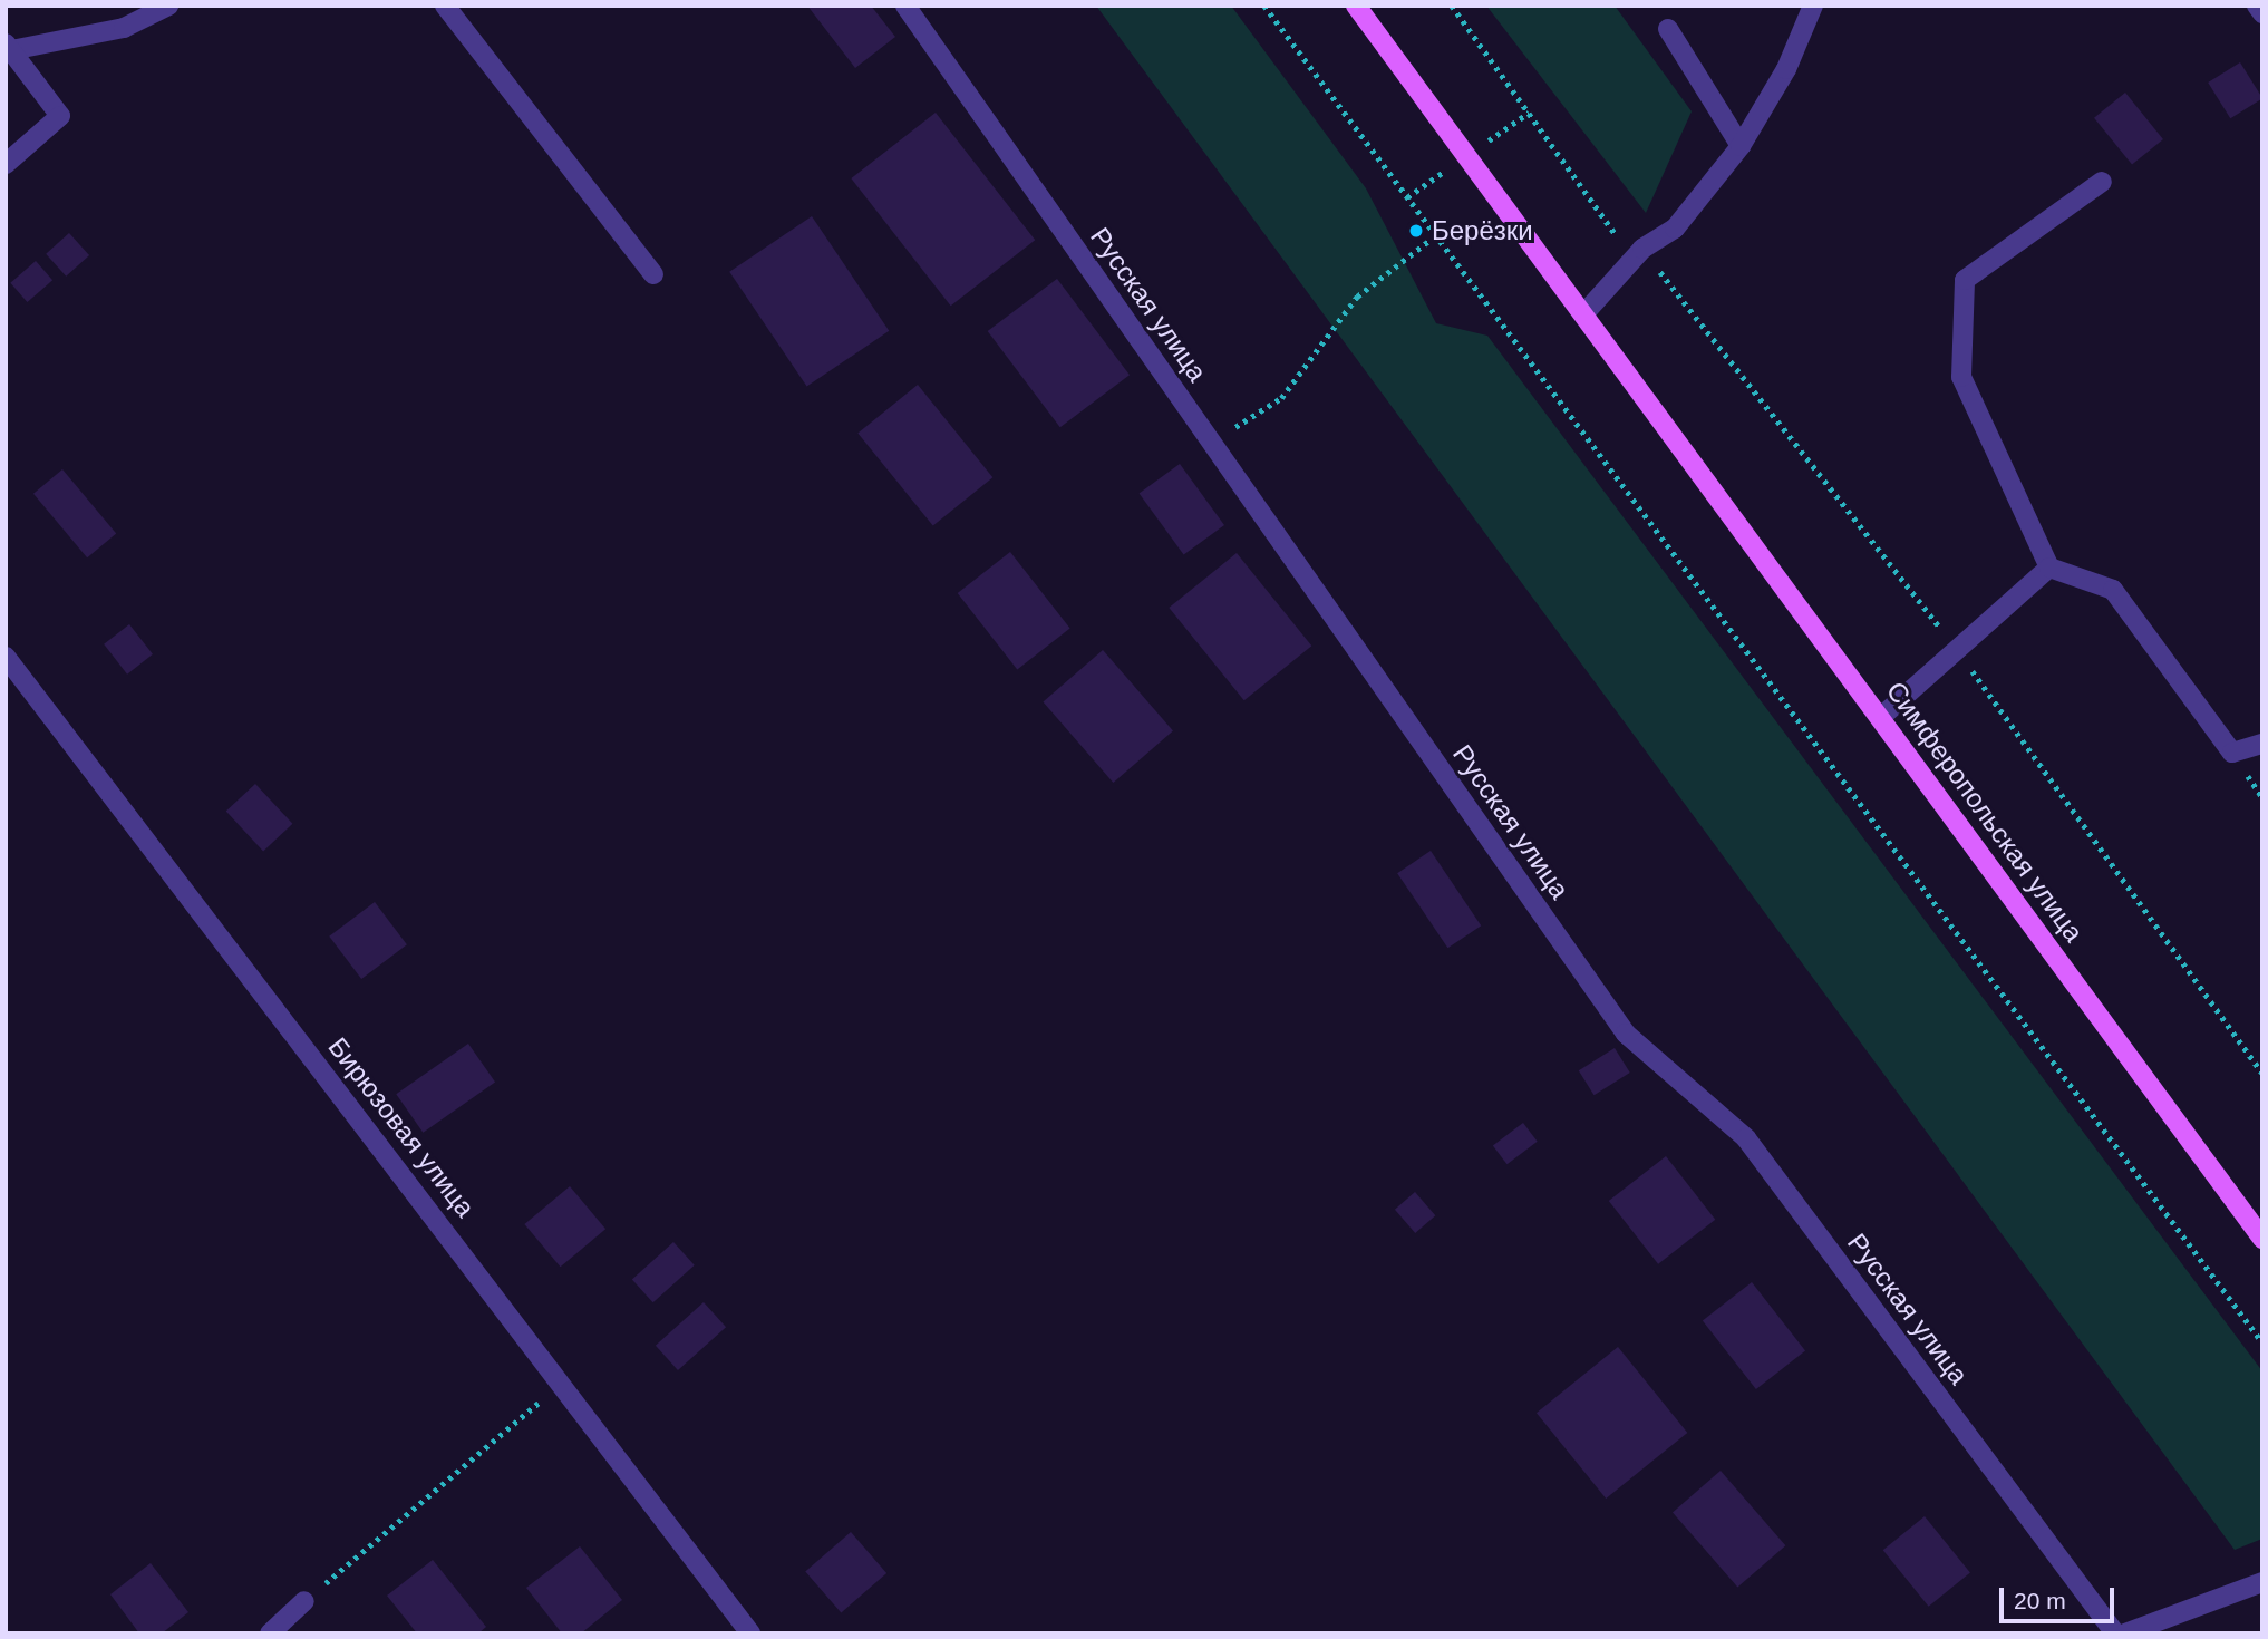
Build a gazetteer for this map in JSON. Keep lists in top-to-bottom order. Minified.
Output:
{"streets":{"main road":["Симферопольская улица"],"street":["Русская улица","Бирюзовая улица"]},"places":["Берёзки"],"scale_bar":"20 m"}
